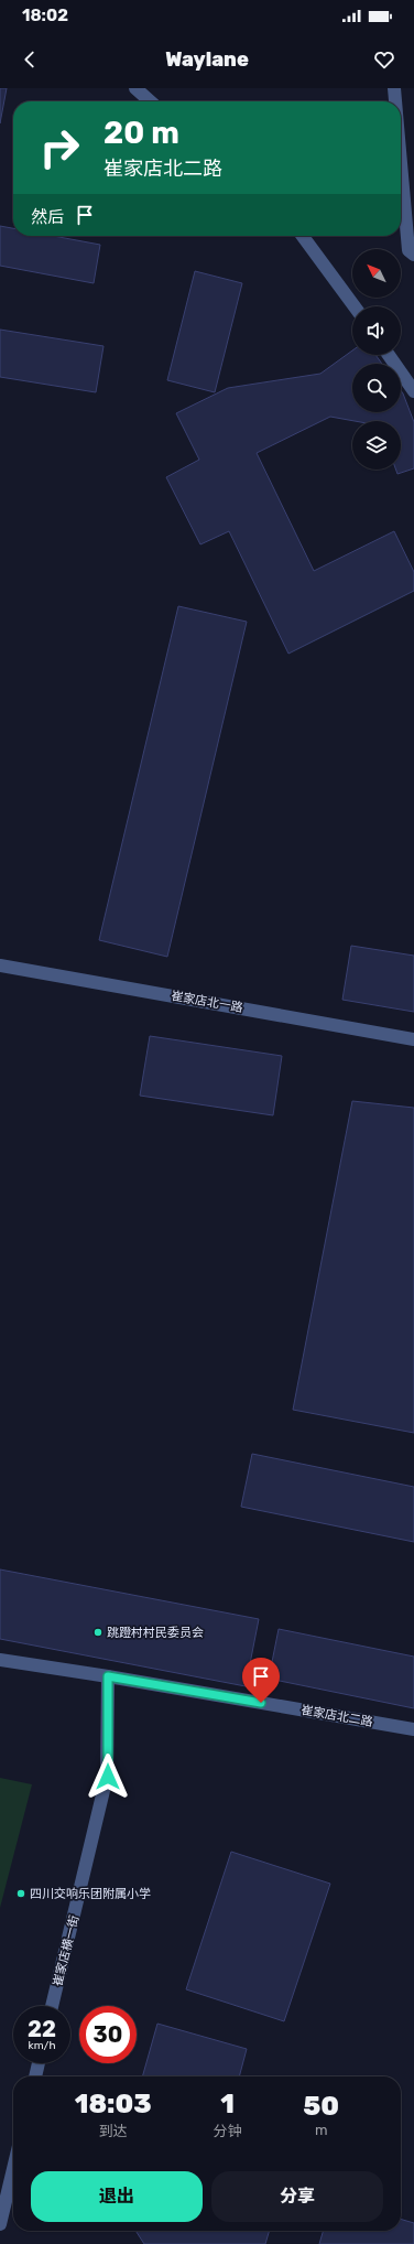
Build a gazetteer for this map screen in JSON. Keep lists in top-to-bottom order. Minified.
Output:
{"streets":{"street":["崔家店北一路","崔家店北二路","崔家店横一街"]},"crossings":[["崔家店北二路","崔家店横一街"]],"places":["跳蹬村村民委员会","四川交响乐团附属小学"],"north":"top left","page":{"status":"18:02","header":"Waylane","turn":["20 m","崔家店北二路"],"then":"然后","speed":"22 km/h","limit":"30","eta":["18:03","到达","1","分钟","50","m"],"buttons":["退出","分享"]}}
